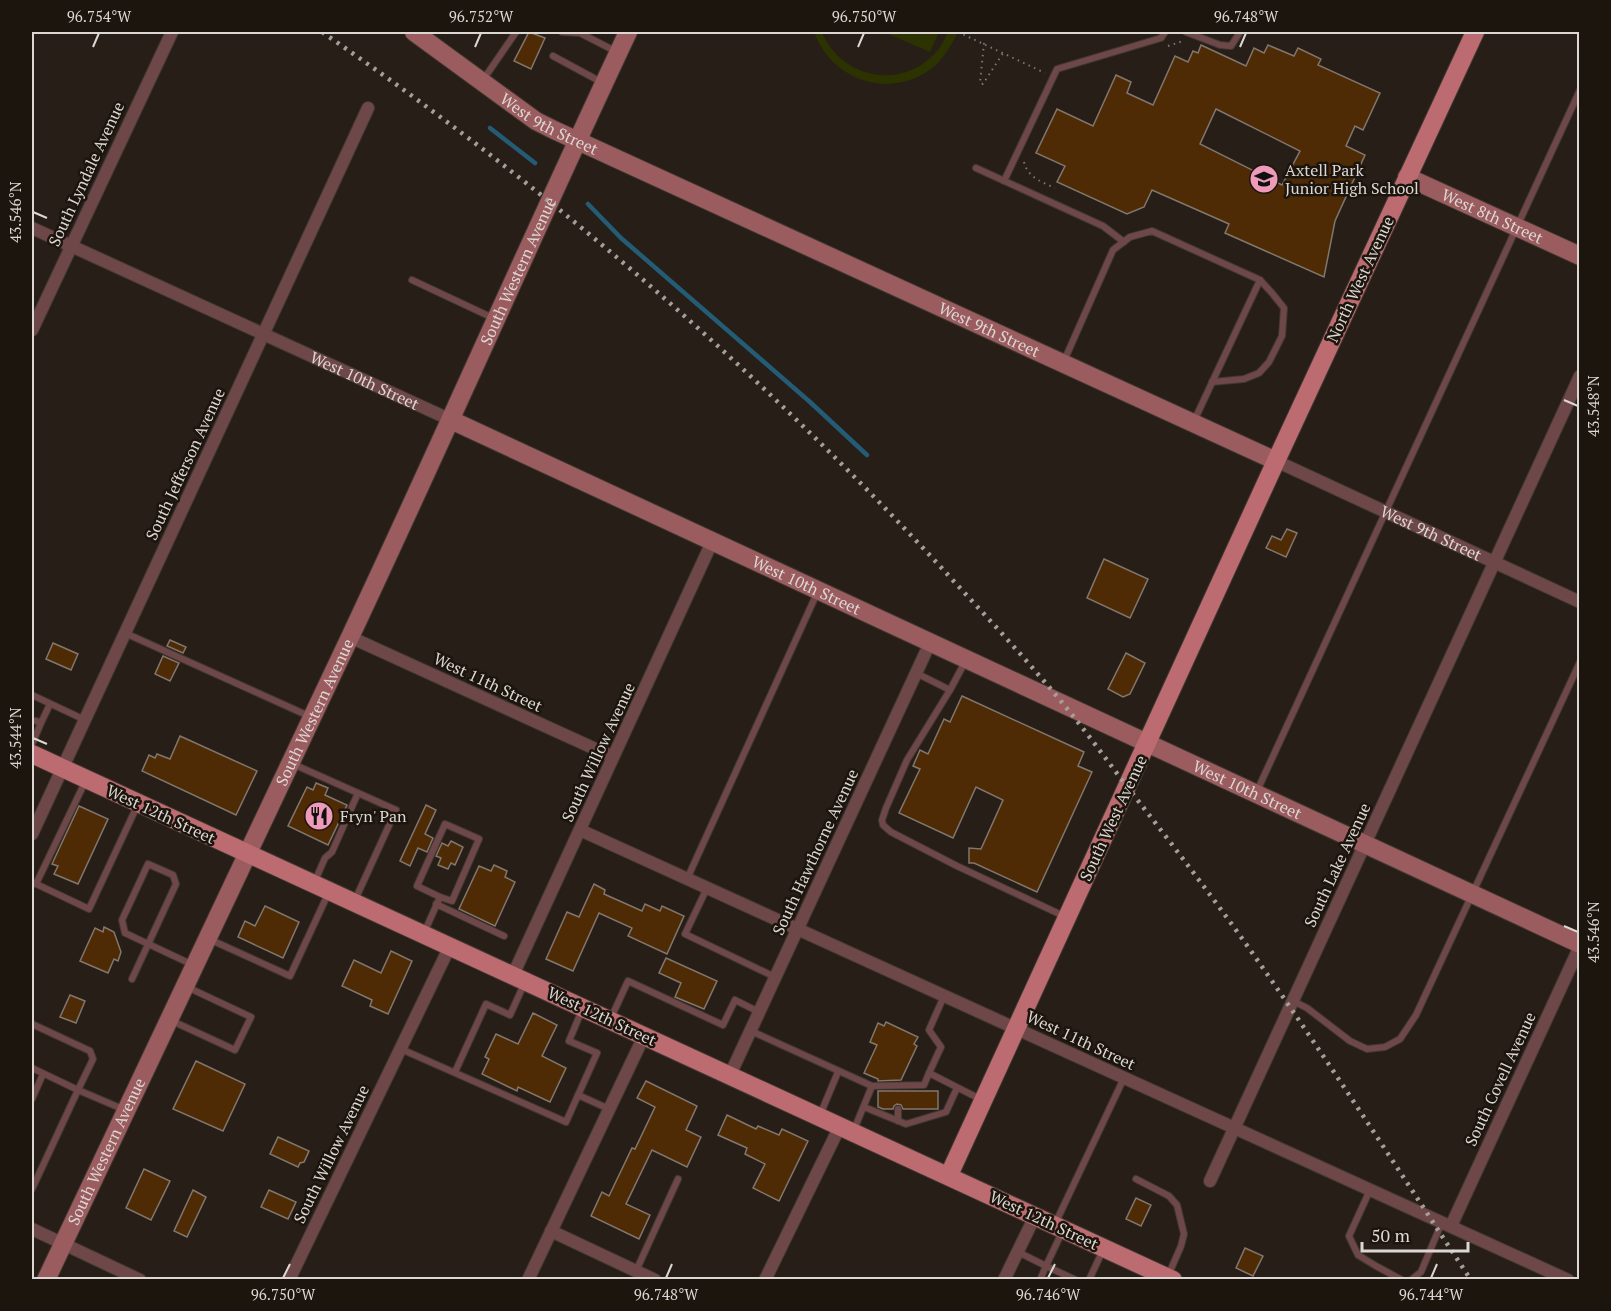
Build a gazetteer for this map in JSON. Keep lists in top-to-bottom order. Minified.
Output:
{"streets":{"main road":["North West Avenue","West 12th Street","South West Avenue"],"street":["West 9th Street","South Lyndale Avenue","West 8th Street","South Western Avenue","West 10th Street","South Jefferson Avenue","West 11th Street","South Willow Avenue","South Hawthorne Avenue","South Lake Avenue","South Covell Avenue"]},"crossings":[["West 9th Street","South Western Avenue"],["West 9th Street","North West Avenue"],["West 9th Street","South West Avenue"],["West 9th Street","South Lake Avenue"],["South Lyndale Avenue","West 10th Street"],["West 8th Street","North West Avenue"],["South Western Avenue","West 10th Street"],["South Western Avenue","West 11th Street"],["South Western Avenue","West 12th Street"],["North West Avenue","South West Avenue"],["West 10th Street","South Jefferson Avenue"],["West 10th Street","South Willow Avenue"],["West 10th Street","South West Avenue"],["West 10th Street","South Hawthorne Avenue"],["West 10th Street","South Lake Avenue"],["West 10th Street","South Covell Avenue"],["South Jefferson Avenue","West 12th Street"],["West 11th Street","South Willow Avenue"],["West 11th Street","South West Avenue"],["West 11th Street","South Hawthorne Avenue"],["West 11th Street","South Lake Avenue"],["West 11th Street","South Covell Avenue"],["South Willow Avenue","West 12th Street"],["West 12th Street","South West Avenue"],["West 12th Street","South Hawthorne Avenue"]],"places":{"school or university":["Axtell Park Junior High School"],"restaurant":["Fryn' Pan"]},"scale_bar":"50 m","coordinates":["96.754°W","96.752°W","96.750°W","96.748°W","43.546°N","43.548°N","43.544°N","96.746°W","96.744°W"]}
